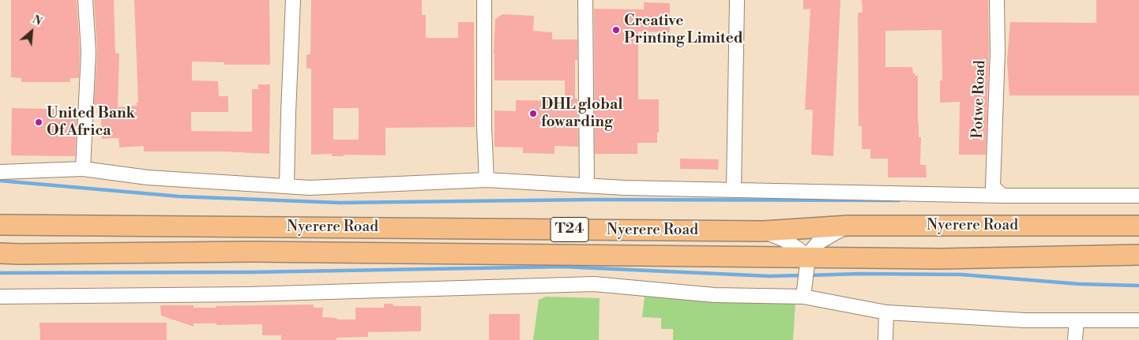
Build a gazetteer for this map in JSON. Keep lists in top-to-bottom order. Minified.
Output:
{"streets":{"highway":["Nyerere Road","T24"],"street":["Potwe Road"]},"places":["Creative Printing Limited","DHL global fowarding","United Bank Of Africa"],"north":"top right"}
